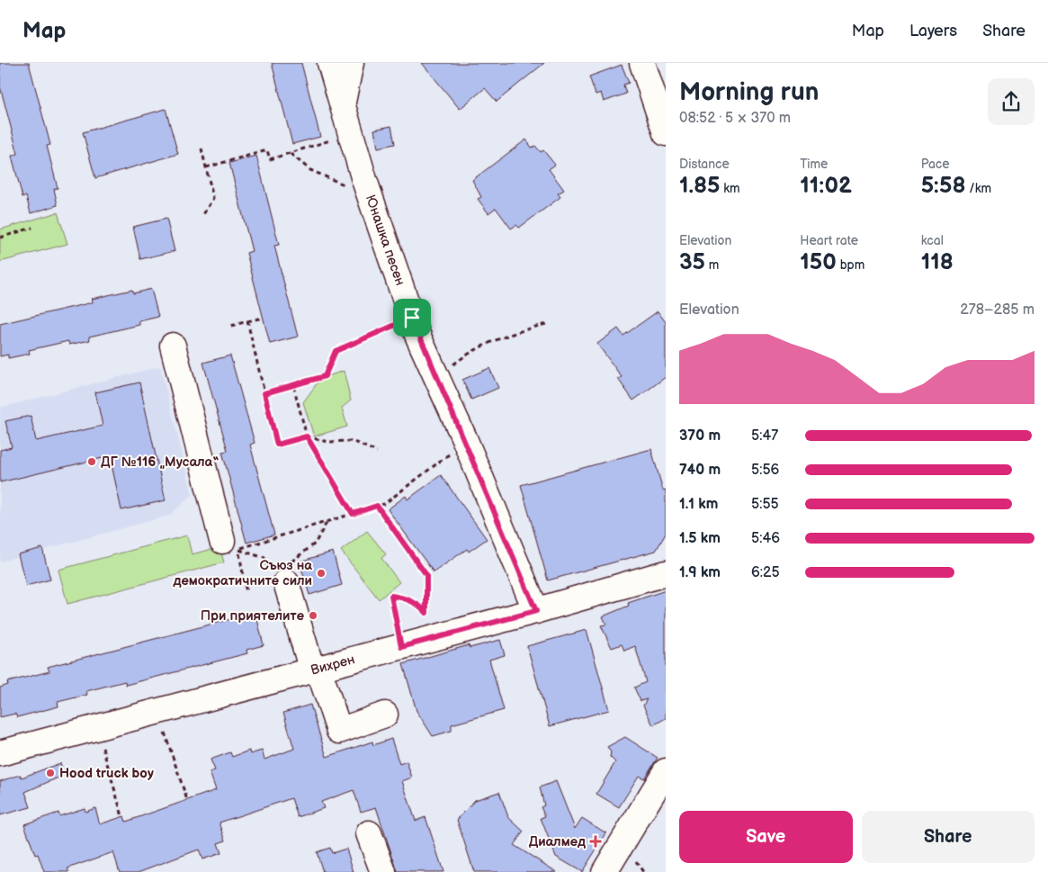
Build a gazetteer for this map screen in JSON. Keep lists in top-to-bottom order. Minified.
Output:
{"streets":{"street":["Юнашка песен","Вихрен"]},"crossings":[["Юнашка песен","Вихрен"]],"places":{"other":["ДГ №116 „Мусала“","Съюз на демократичните сили","При приятелите","Hood truck boy"],"health":["Диалмед"]},"page":{"header":"Map","nav":["Map","Layers","Share"],"heading":["Morning run","08:52 · 5 × 370 m"],"stats":[["Distance","1.85 km"],["Time","11:02"],["Pace","5:58 /km"],["Elevation","35 m"],["Heart rate","150 bpm"],["kcal","118"]],"chart":["Elevation","278–285 m"],"list":[{"name":"370 m","note":"5:47"},{"name":"740 m","note":"5:56"},{"name":"1.1 km","note":"5:55"},{"name":"1.5 km","note":"5:46"},{"name":"1.9 km","note":"6:25"}],"buttons":["Save","Share"]}}
